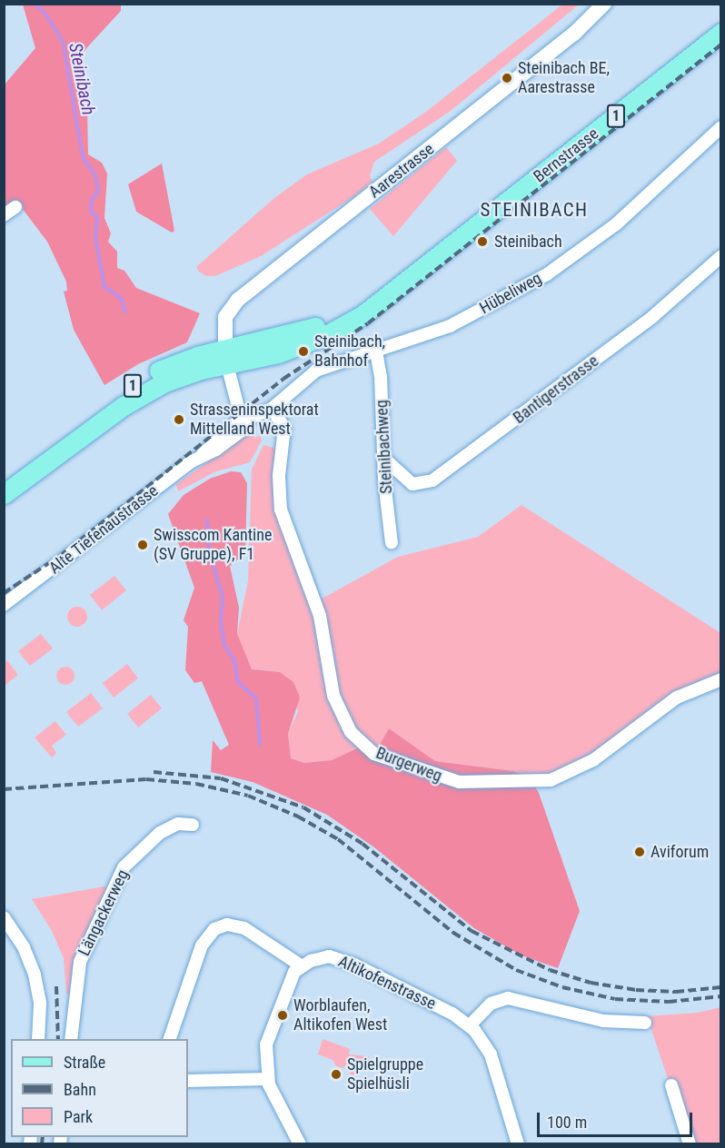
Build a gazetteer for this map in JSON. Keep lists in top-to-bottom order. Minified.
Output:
{"streets":{"main road":["1","Bernstrasse"],"street":["Aarestrasse","Hübeliweg","Bantigerstrasse","Steinibachweg","Alte Tiefenaustrasse","Burgerweg","Längackerweg","Altikofenstrasse"]},"crossings":[["Bernstrasse","Aarestrasse"],["Hübeliweg","Steinibachweg"],["Hübeliweg","Burgerweg"],["Bantigerstrasse","Steinibachweg"]],"districts":["STEINIBACH"],"water":["Steinibach"],"places":["Steinibach BE, Aarestrasse","Steinibach","Steinibach, Bahnhof","Strasseninspektorat Mittelland West","Swisscom Kantine (SV Gruppe), F1","Aviforum","Worblaufen, Altikofen West","Spielgruppe Spielhüsli"],"legend":["Straße","Bahn","Park"],"scale_bar":"100 m"}
